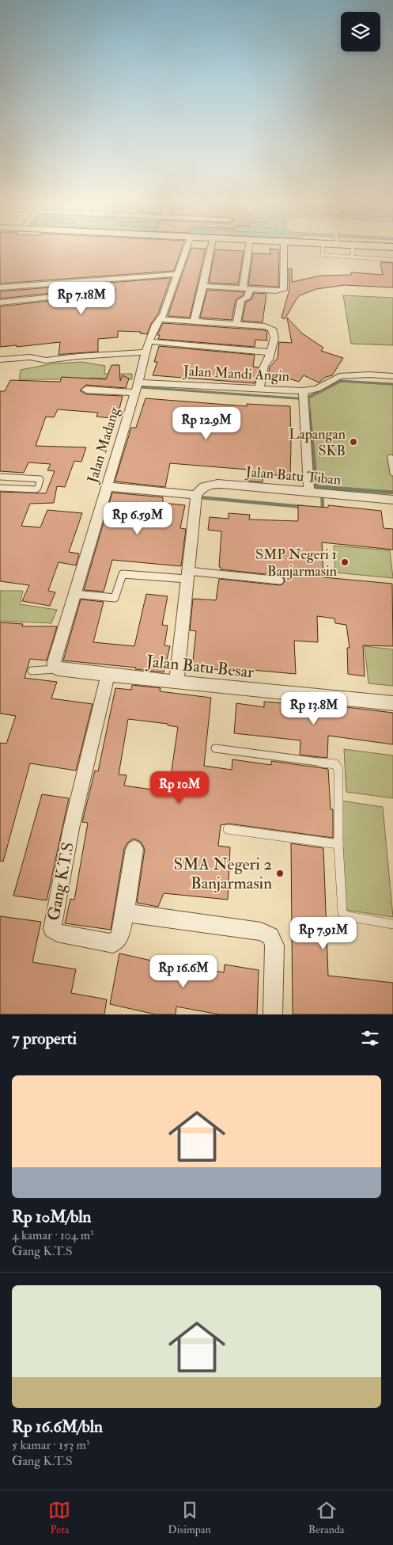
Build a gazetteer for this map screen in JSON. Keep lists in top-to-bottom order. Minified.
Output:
{"streets":{"street":["Jalan Mandi Angin","Jalan Madang","Jalan Batu Tiban","Jalan Batu Besar","Gang K.T.S"]},"crossings":[["Jalan Mandi Angin","Jalan Madang"],["Jalan Mandi Angin","Jalan Batu Tiban"],["Jalan Madang","Jalan Batu Besar"],["Jalan Batu Besar","Gang K.T.S"]],"places":["Lapangan SKB","SMP Negeri 1 Banjarmasin","SMA Negeri 2 Banjarmasin"],"page":{"price":["Rp 7.18M","Rp 12.9M","Rp 6.59M","Rp 13.8M","Rp 10M","Rp 7.91M","Rp 16.6M"],"heading":"7 properti","list":[{"name":"Rp 10M/bln","note":"4 kamar · 104 m² · Gang K.T.S"},{"name":"Rp 16.6M/bln","note":"5 kamar · 153 m² · Gang K.T.S"}],"tabs":["Peta","Disimpan","Beranda"]}}
